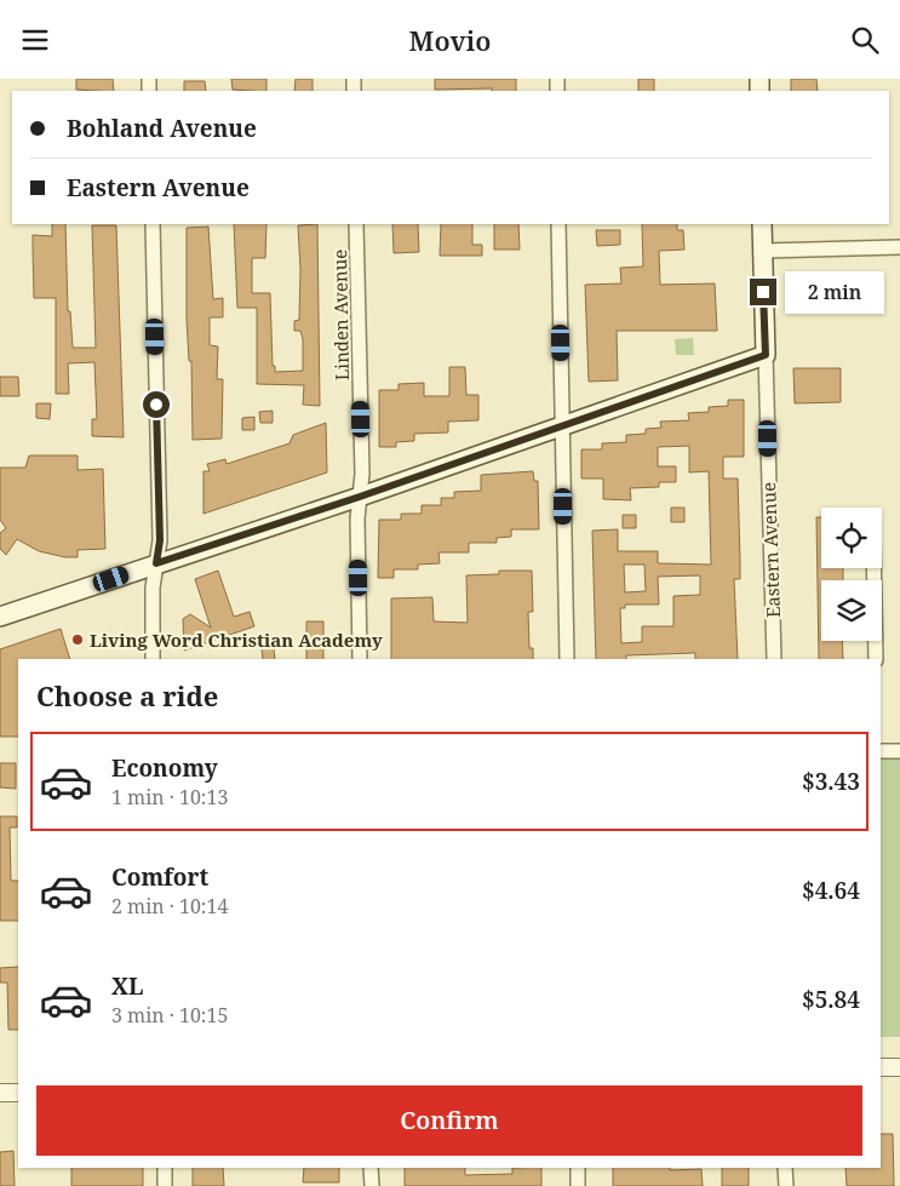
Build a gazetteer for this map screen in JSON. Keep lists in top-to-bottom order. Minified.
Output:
{"streets":{"main road":["Eastern Avenue"],"street":["Linden Avenue"]},"places":["Living Word Christian Academy"],"page":{"header":"Movio","banner":["Bohland Avenue","Eastern Avenue"],"bubble":"2 min","heading":"Choose a ride","list":[{"name":"Economy","note":"1 min · 10:13","value":"$3.43"},{"name":"Comfort","note":"2 min · 10:14","value":"$4.64"},{"name":"XL","note":"3 min · 10:15","value":"$5.84"}],"buttons":"Confirm"}}
